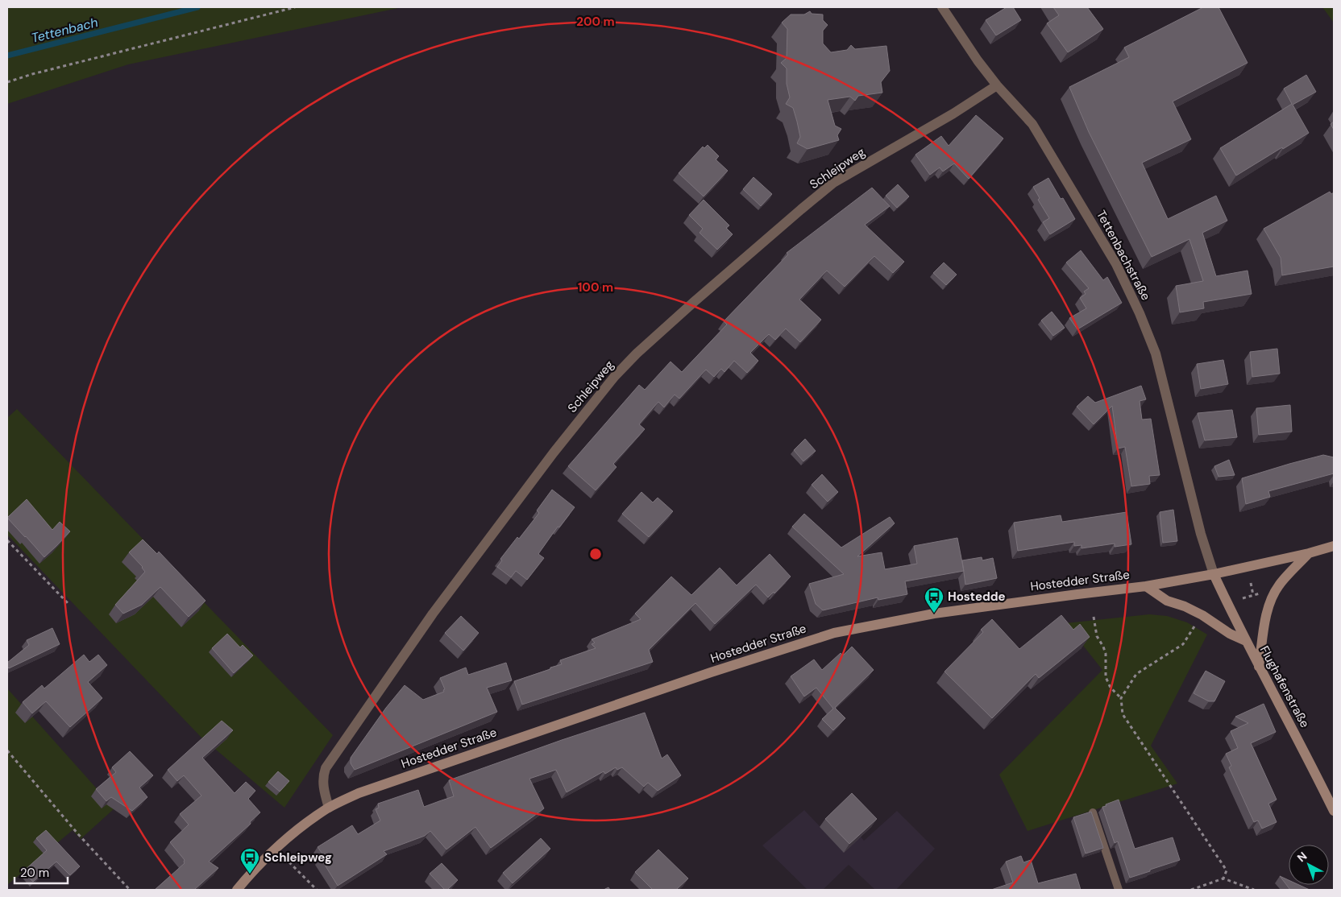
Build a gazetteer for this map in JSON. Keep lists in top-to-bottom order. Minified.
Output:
{"streets":{"main road":["Hostedder Straße","Flughafenstraße"],"street":["Schleipweg","Tettenbachstraße"]},"crossings":[["Schleipweg","Tettenbachstraße"],["Schleipweg","Hostedder Straße"],["Tettenbachstraße","Hostedder Straße"],["Tettenbachstraße","Flughafenstraße"],["Hostedder Straße","Flughafenstraße"]],"water":["Tettenbach"],"places":{"bus stop":["Hostedde","Schleipweg"]},"scale_bar":"20 m","north":"top left","rings":["200 m","100 m"]}
